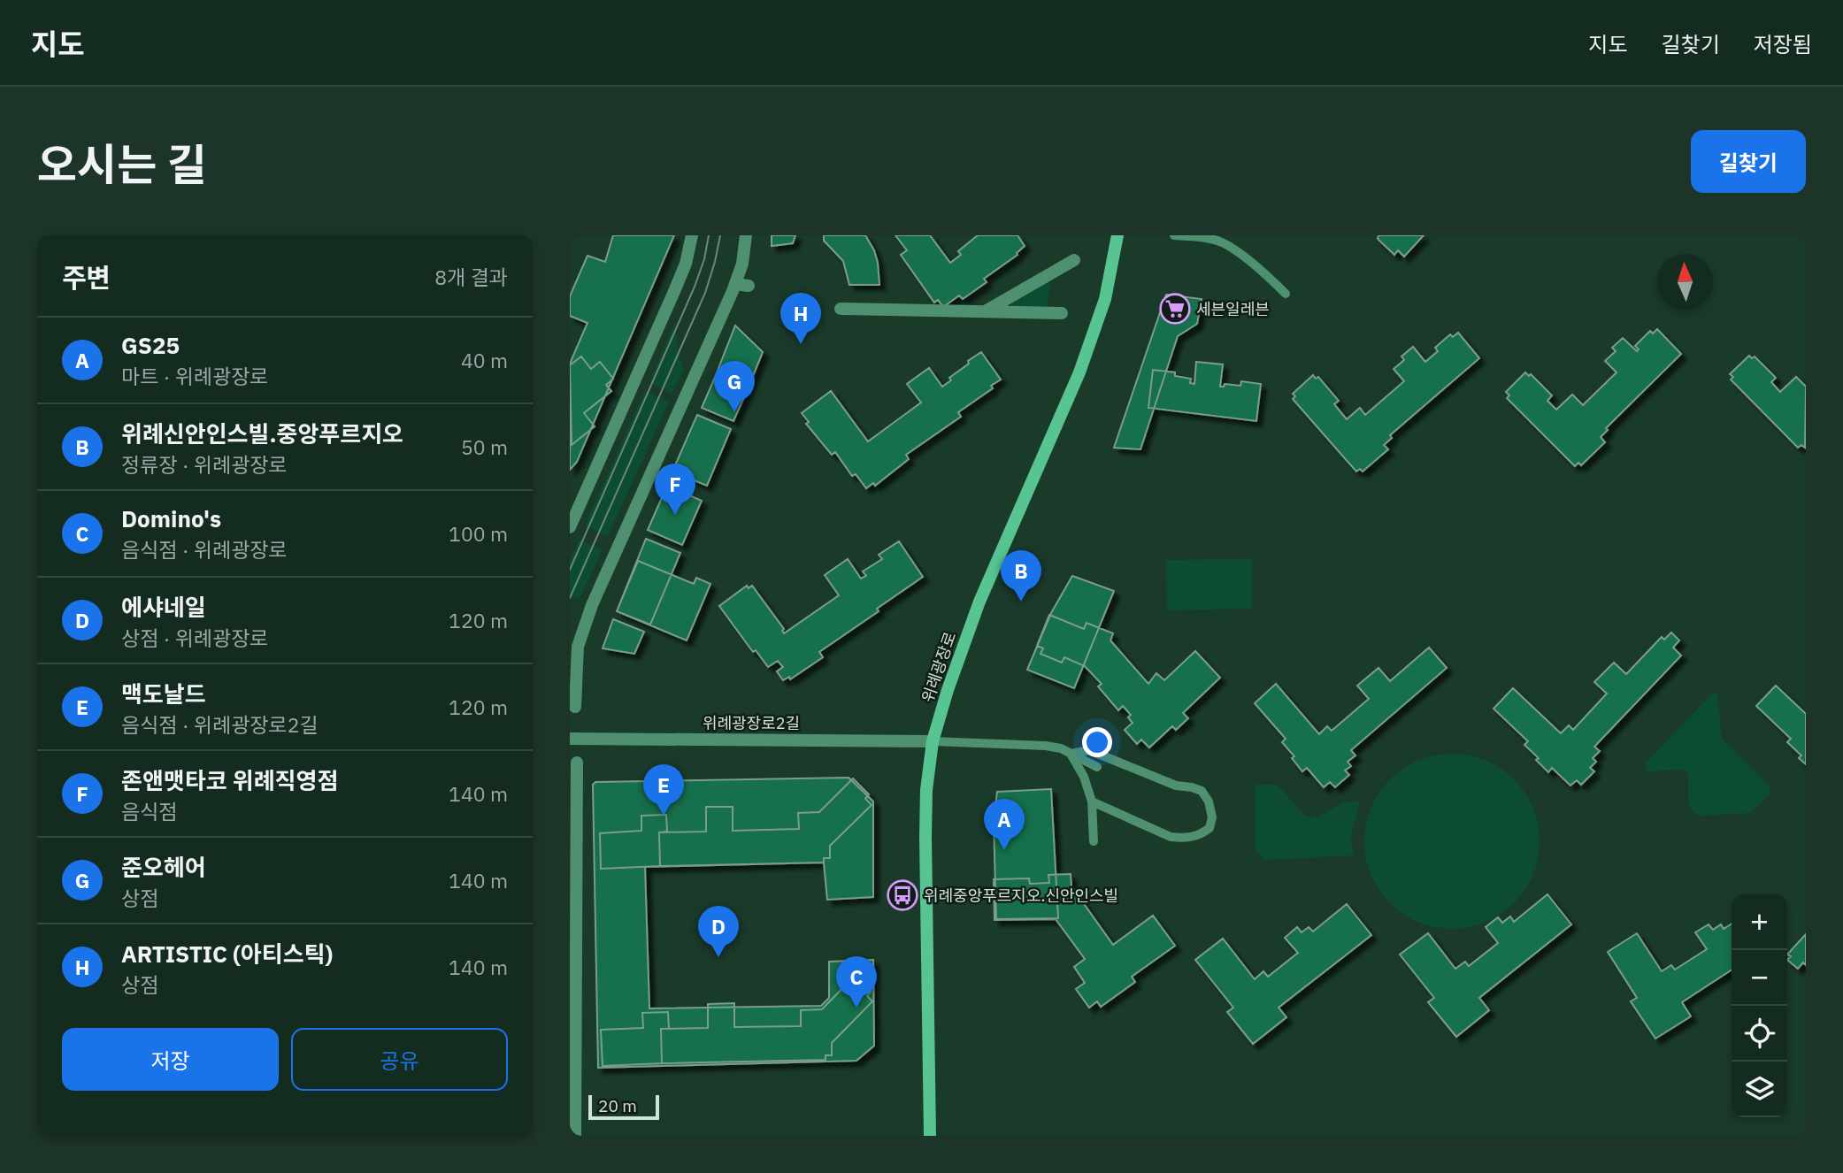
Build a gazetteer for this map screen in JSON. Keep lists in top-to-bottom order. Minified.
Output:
{"streets":{"street":["위례광장로","위례광장로2길"]},"crossings":[["위례광장로","위례광장로2길"]],"places":{"supermarket":["세븐일레븐"],"bus stop":["위례중앙푸르지오.신안인스빌"]},"scale_bar":"20 m","north":"top","page":{"header":"지도","nav":["지도","길찾기","저장됨"],"title":"오시는 길","buttons":["길찾기",["저장","공유"]],"heading":["주변","8개 결과"],"pins":["H","G","F","B","E","A","D","C"],"list":[{"mark":"A","name":"GS25","note":"마트 · 위례광장로","value":"40 m"},{"mark":"B","name":"위례신안인스빌.중앙푸르지오","note":"정류장 · 위례광장로","value":"50 m"},{"mark":"C","name":"Domino's","note":"음식점 · 위례광장로","value":"100 m"},{"mark":"D","name":"에샤네일","note":"상점 · 위례광장로","value":"120 m"},{"mark":"E","name":"맥도날드","note":"음식점 · 위례광장로2길","value":"120 m"},{"mark":"F","name":"존앤맷타코 위례직영점","note":"음식점","value":"140 m"},{"mark":"G","name":"준오헤어","note":"상점","value":"140 m"},{"mark":"H","name":"ARTISTIC (아티스틱)","note":"상점","value":"140 m"}],"map_buttons":["+","−"],"scale":"20 m"}}
